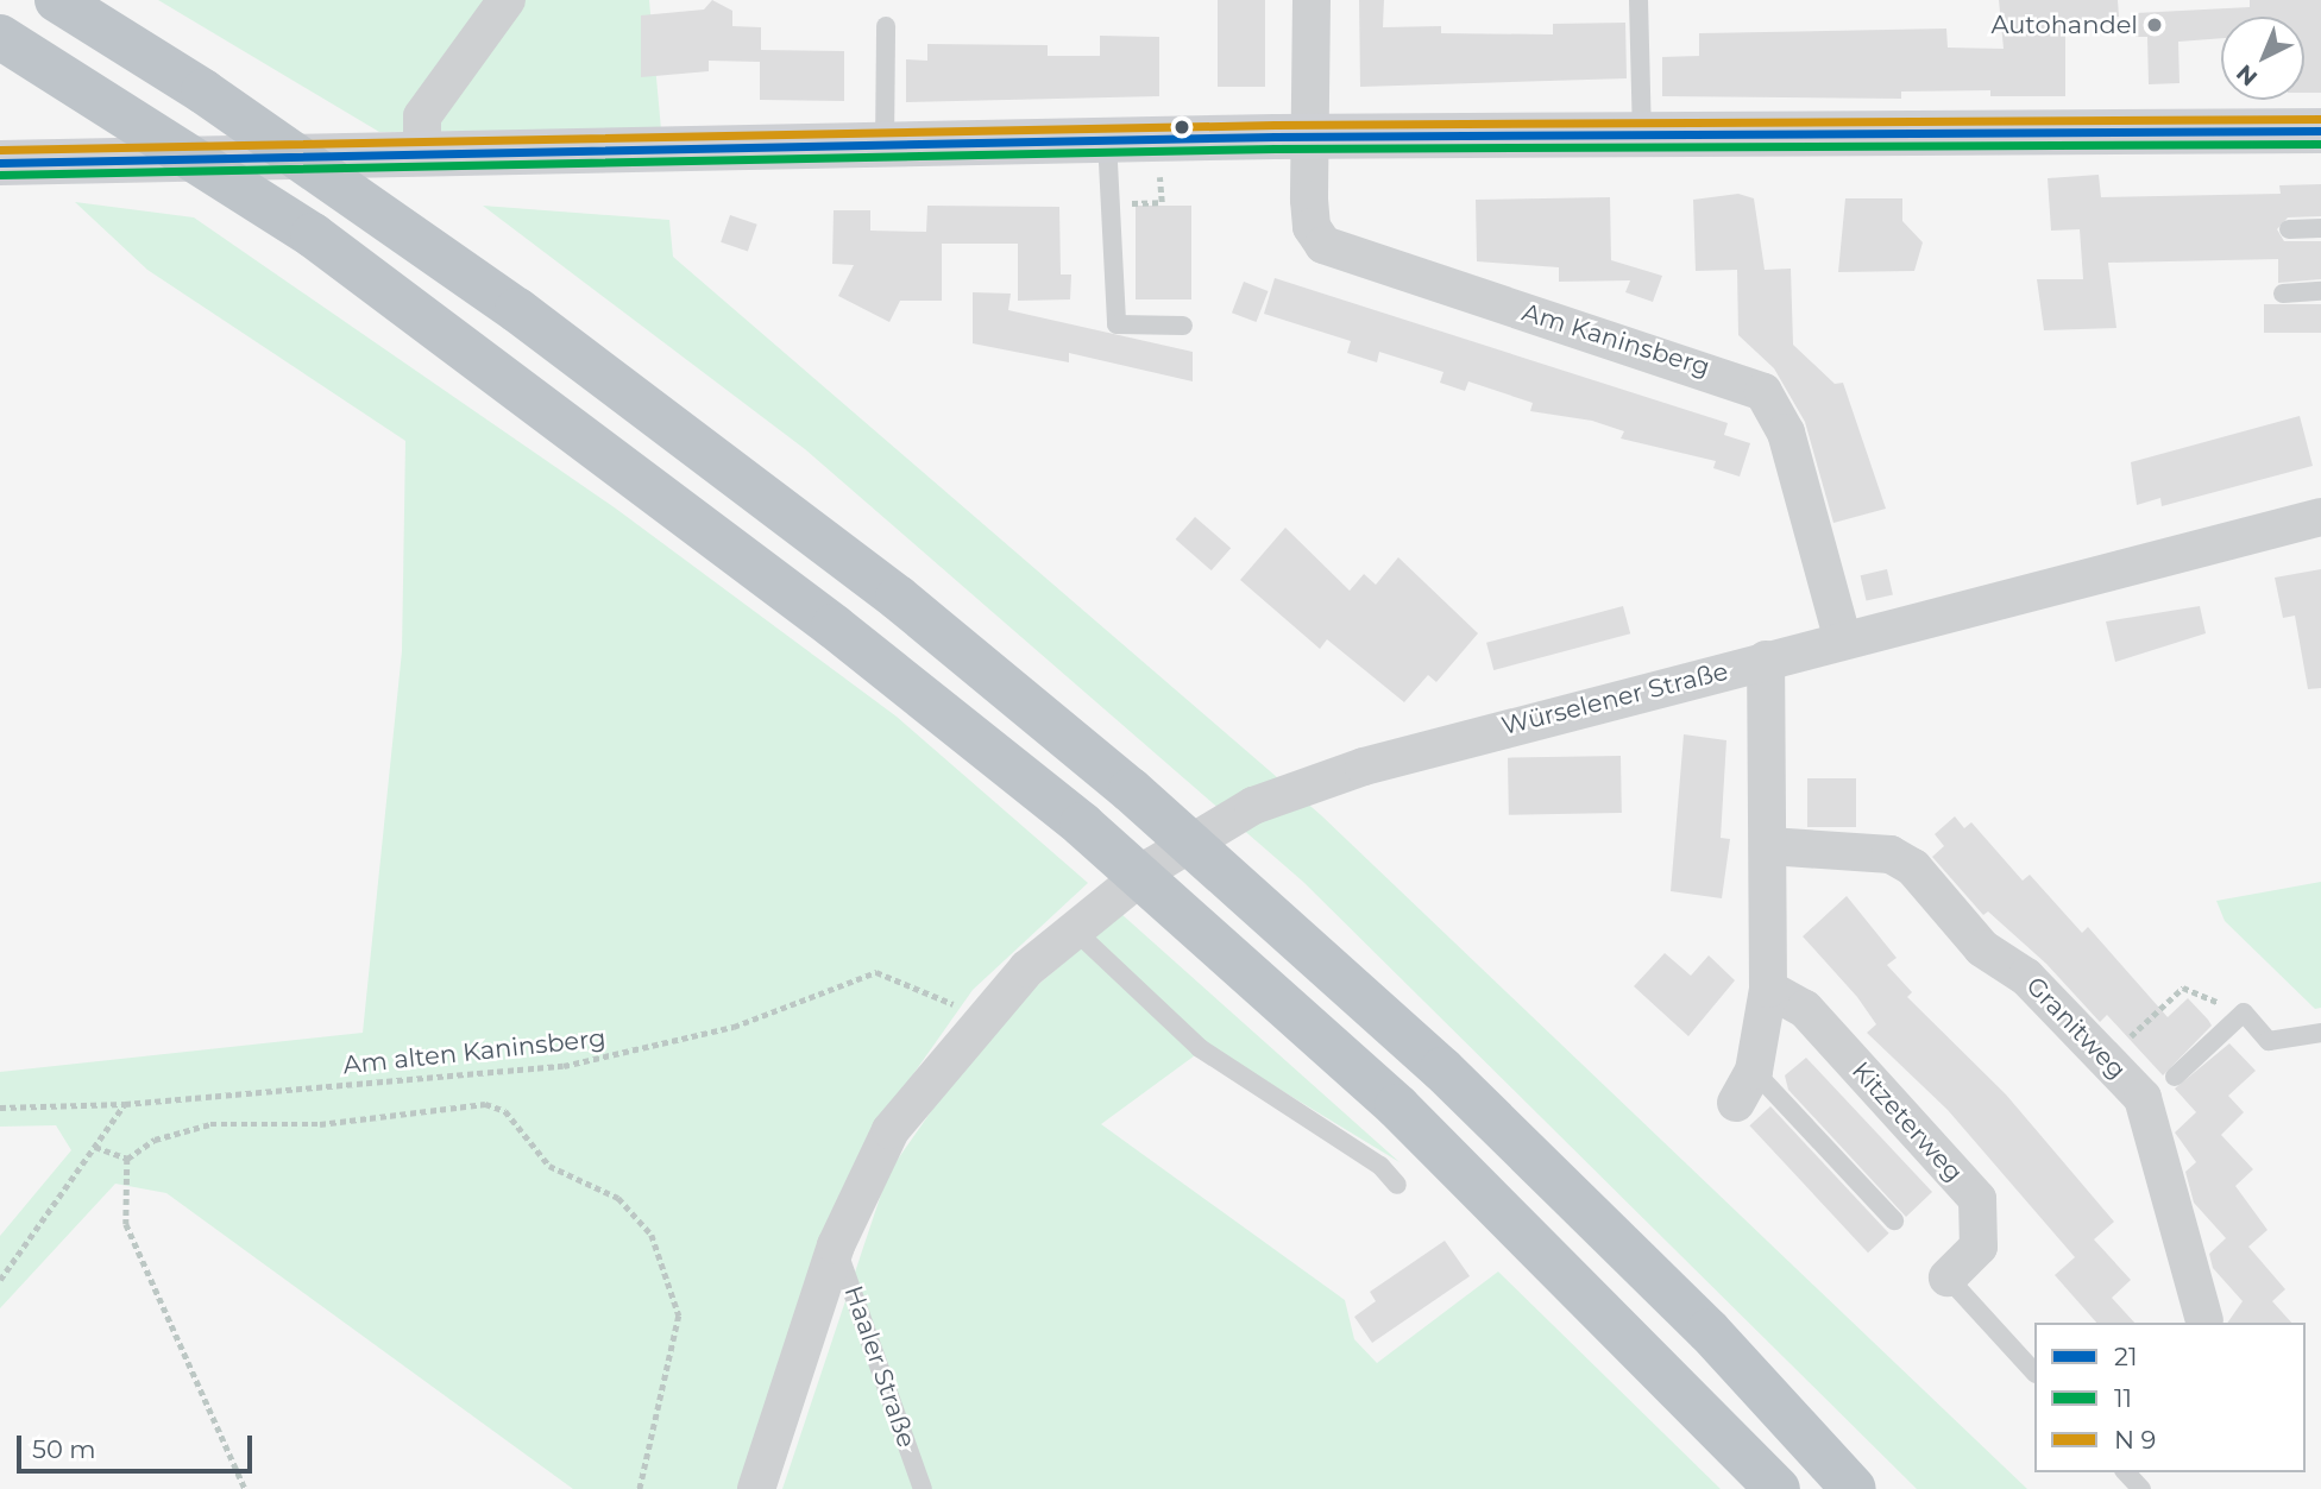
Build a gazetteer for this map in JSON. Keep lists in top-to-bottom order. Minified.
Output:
{"streets":{"street":["Am Kaninsberg","Würselener Straße","Granitweg","Kitzeterweg","Haaler Straße"],"path":["Am alten Kaninsberg"]},"crossings":[["Am Kaninsberg","Würselener Straße"],["Würselener Straße","Am alten Kaninsberg"],["Würselener Straße","Haaler Straße"],["Am alten Kaninsberg","Haaler Straße"]],"places":["Autohandel"],"lines":["transit line 21","transit line 11"],"legend":["21","11","N 9"],"scale_bar":"50 m","north":"bottom left"}
